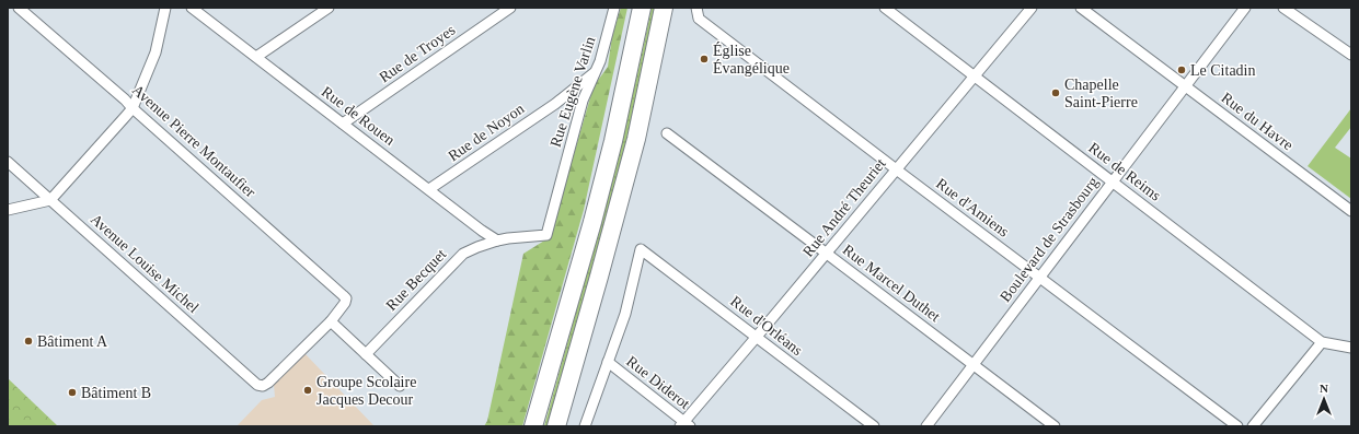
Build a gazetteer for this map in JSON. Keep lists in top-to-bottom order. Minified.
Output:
{"streets":{"street":["Rue de Troyes","Rue Eugène Varlin","Rue de Rouen","Rue du Havre","Rue de Noyon","Avenue Pierre Montaufier","Rue de Reims","Rue André Theuriet","Rue d'Amiens","Boulevard de Strasbourg","Avenue Louise Michel","Rue Becquet","Rue Marcel Duthet","Rue d'Orléans","Rue Diderot"]},"crossings":[["Rue de Troyes","Rue de Rouen"],["Rue Eugène Varlin","Rue de Rouen"],["Rue Eugène Varlin","Rue de Noyon"],["Rue Eugène Varlin","Rue Becquet"],["Rue de Rouen","Rue de Noyon"],["Rue de Rouen","Rue Becquet"],["Rue du Havre","Boulevard de Strasbourg"],["Avenue Pierre Montaufier","Avenue Louise Michel"],["Rue de Reims","Rue André Theuriet"],["Rue de Reims","Boulevard de Strasbourg"],["Rue André Theuriet","Rue d'Amiens"],["Rue André Theuriet","Rue Marcel Duthet"],["Rue André Theuriet","Rue d'Orléans"],["Rue André Theuriet","Rue Diderot"],["Rue d'Amiens","Boulevard de Strasbourg"],["Boulevard de Strasbourg","Rue Marcel Duthet"],["Rue d'Orléans","Rue Diderot"]],"places":["Église Évangélique","Le Citadin","Chapelle Saint-Pierre","Bâtiment A","Groupe Scolaire Jacques Decour","Bâtiment B"],"north":"top"}
